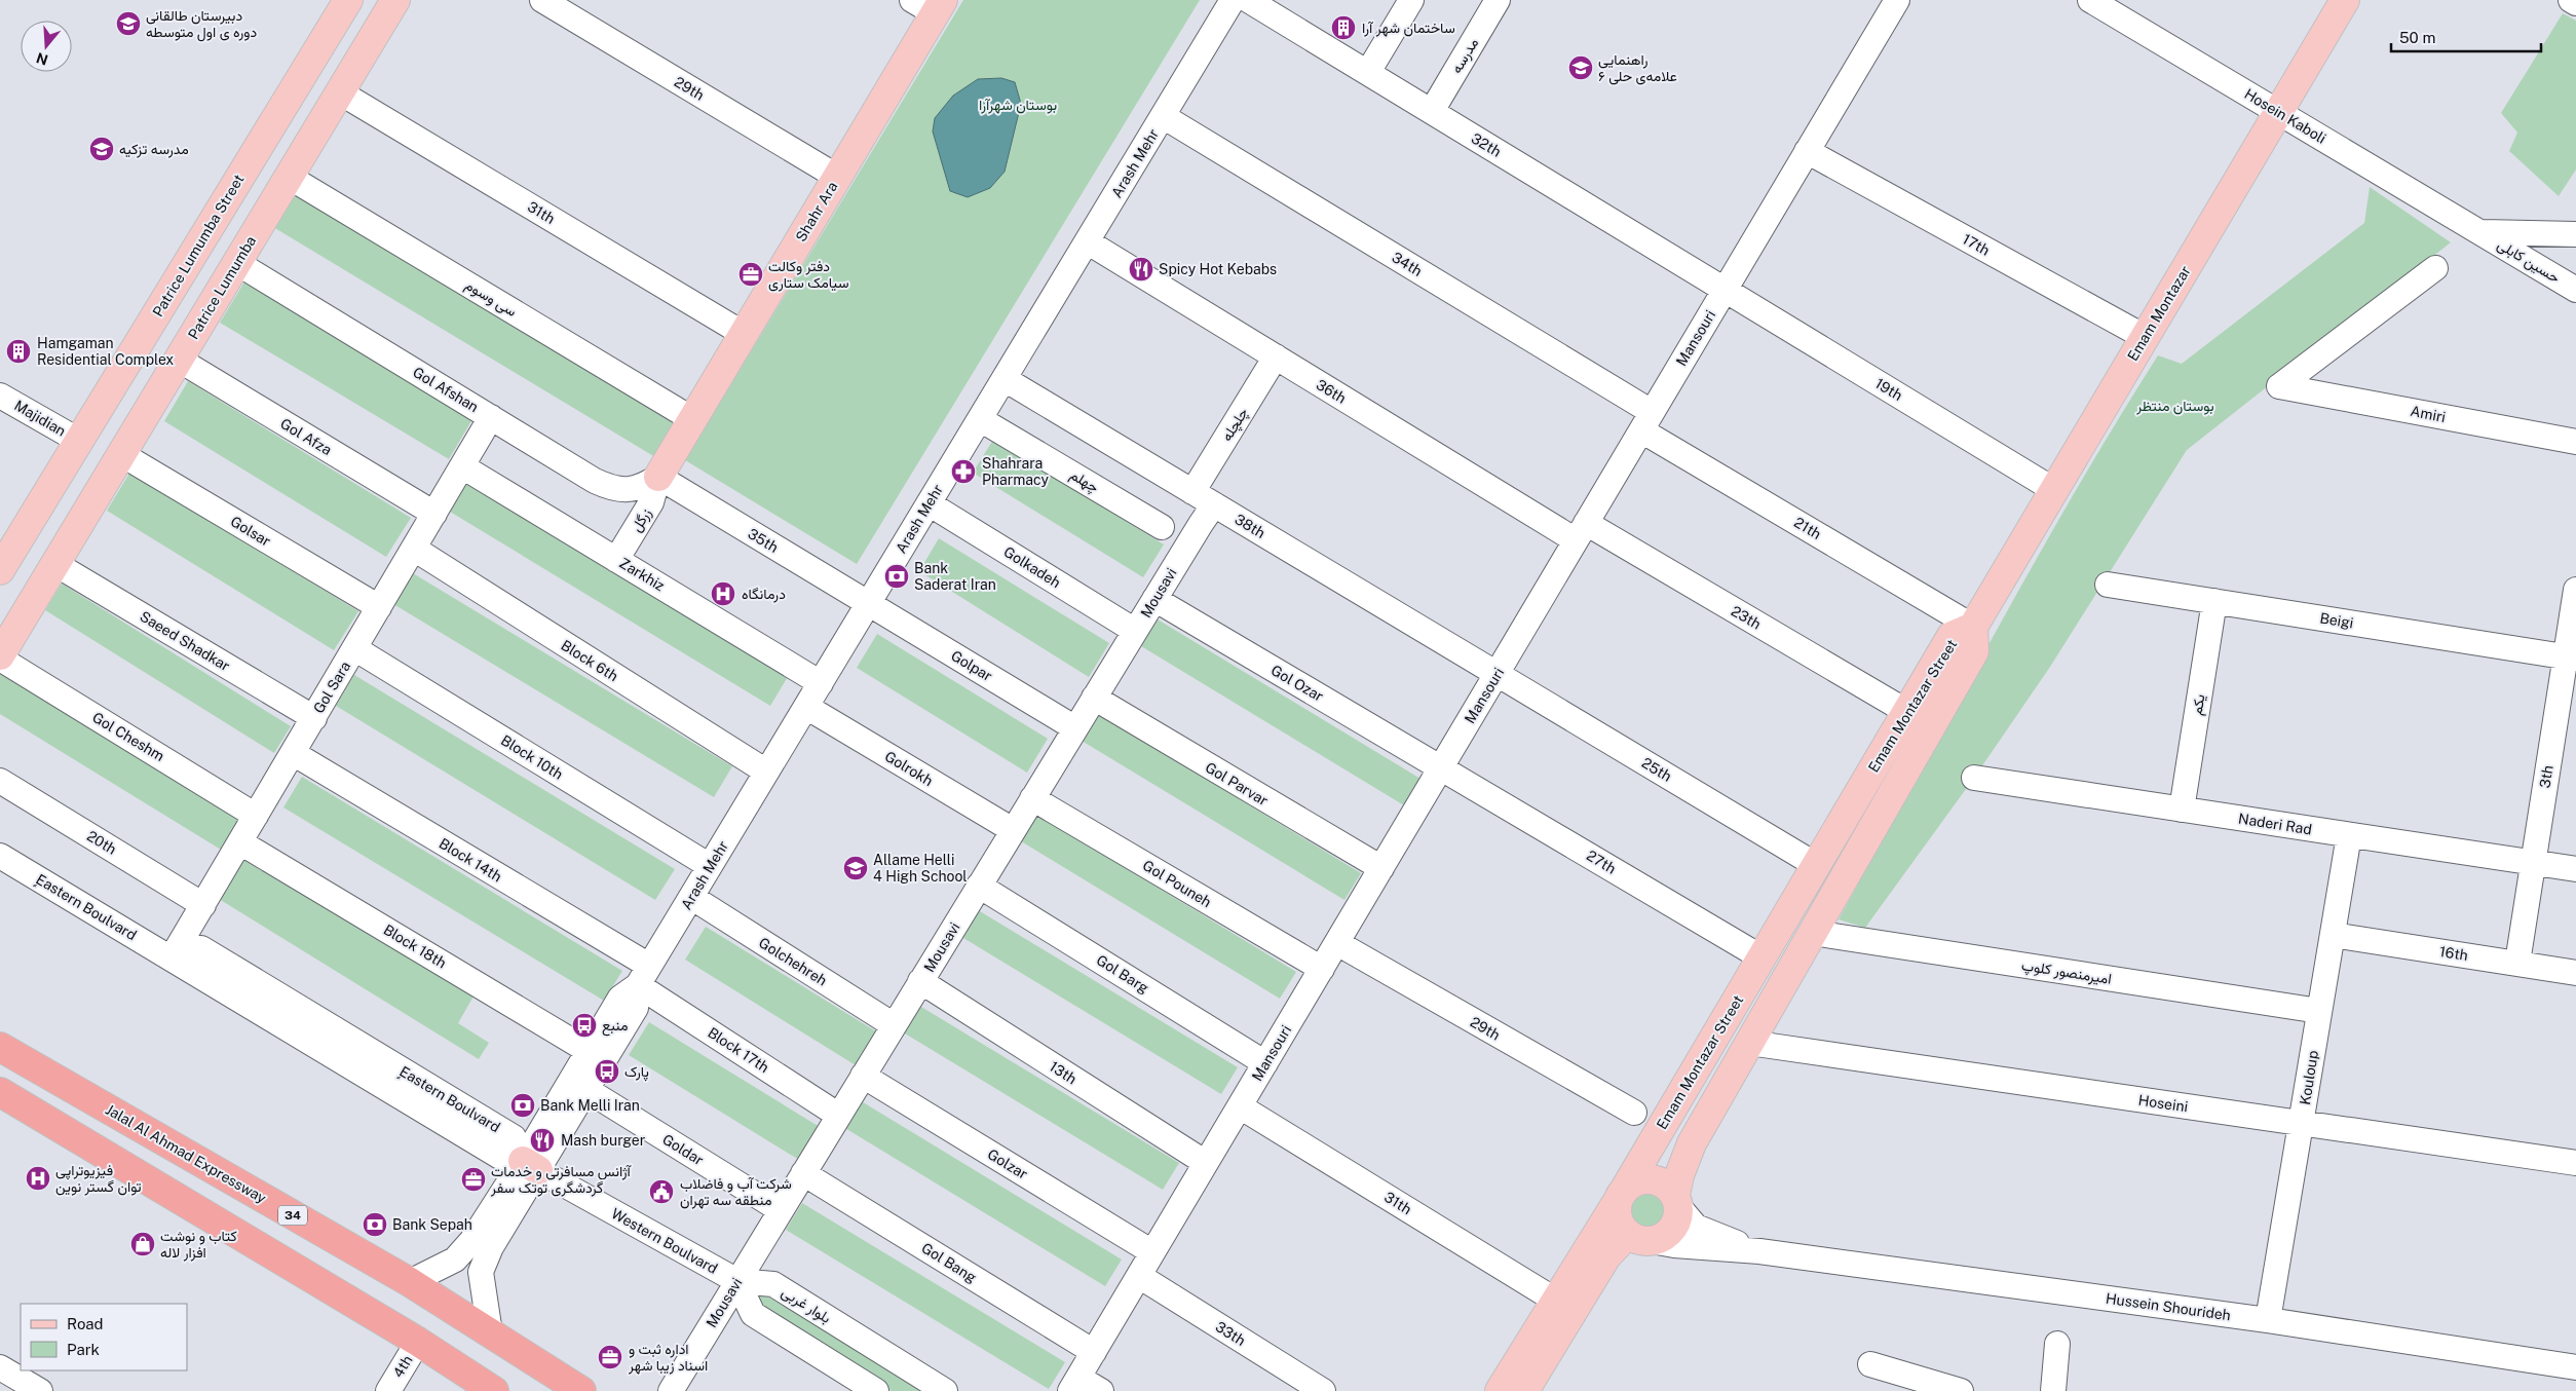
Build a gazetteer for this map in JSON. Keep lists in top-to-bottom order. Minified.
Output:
{"streets":{"highway":["Jalal Al Ahmad Expressway","34"],"main road":["Shahr Ara","Patrice Lumumba Street","Patrice Lumumba","Emam Montazar","Emam Montazar Street"],"street":["مدرسه","29th","Hosein Kaboli","32th","Arash Mehr","31th","17th","حسین کابلی","34th","سی وسوم","Mansouri","Gol Afshan","19th","36th","Amiri","Majidian","چلچله","Gol Afza","چهلم","زرگل","38th","21th","Golsar","35th","Golkadeh","Zarkhiz","Mousavi","23th","Beigi","Saeed Shadkar","Block 6th","Golpar","Gol Ozar","Gol Sara","یکم","Gol Cheshm","Block 10th","Golrokh","25th","3th","Gol Parvar","Naderi Rad","20th","Block 14th","27th","Gol Pouneh","ٍEastern Boulvard","Block 18th","16th","Golchehreh","امیرمنصور کلوپ","Gol Barg","Block 17th","13th","Kouloup","Hoseini","Goldar","Golzar","Western Boulvard","Gol Bang","بلوار غربی","Hussein Shourideh","33th","4th"]},"crossings":[["مدرسه","32th"],["29th","Shahr Ara"],["29th","Mansouri"],["Hosein Kaboli","حسین کابلی"],["Hosein Kaboli","Emam Montazar"],["32th","Mansouri"],["32th","19th"],["Arash Mehr","34th"],["Arash Mehr","36th"],["Arash Mehr","چهلم"],["Arash Mehr","38th"],["Arash Mehr","35th"],["Arash Mehr","Golkadeh"],["Arash Mehr","Zarkhiz"],["Arash Mehr","Block 6th"],["Arash Mehr","Golpar"],["Arash Mehr","Block 10th"],["Arash Mehr","Golrokh"],["Arash Mehr","Block 14th"],["Arash Mehr","ٍEastern Boulvard"],["Arash Mehr","Block 18th"],["Arash Mehr","Golchehreh"],["Arash Mehr","Block 17th"],["Arash Mehr","Goldar"],["Arash Mehr","Jalal Al Ahmad Expressway"],["Arash Mehr","Western Boulvard"],["Shahr Ara","31th"],["Shahr Ara","سی وسوم"],["Shahr Ara","Gol Afshan"],["Shahr Ara","زرگل"],["Shahr Ara","35th"],["31th","Patrice Lumumba"],["31th","Mansouri"],["31th","Emam Montazar Street"],["17th","Emam Montazar"],["17th","Mansouri"],["Patrice Lumumba Street","Majidian"],["34th","Mansouri"],["34th","21th"],["Patrice Lumumba","سی وسوم"],["Patrice Lumumba","Gol Afshan"],["Patrice Lumumba","Gol Afza"],["Patrice Lumumba","Golsar"],["Patrice Lumumba","Saeed Shadkar"],["Patrice Lumumba","Gol Cheshm"],["Emam Montazar","19th"],["Emam Montazar","21th"],["Emam Montazar","Emam Montazar Street"],["Mansouri","19th"],["Mansouri","36th"],["Mansouri","38th"],["Mansouri","21th"],["Mansouri","23th"],["Mansouri","Gol Ozar"],["Mansouri","25th"],["Mansouri","Gol Parvar"],["Mansouri","27th"],["Mansouri","Gol Pouneh"],["Mansouri","Gol Barg"],["Mansouri","13th"],["Mansouri","Golzar"],["Mansouri","Gol Bang"],["Mansouri","33th"],["Gol Afshan","زرگل"],["Gol Afshan","35th"],["Gol Afshan","Gol Sara"],["36th","چلچله"],["36th","23th"],["چلچله","38th"],["Gol Afza","Gol Sara"],["زرگل","35th"],["زرگل","Zarkhiz"],["38th","Mousavi"],["38th","25th"],["21th","Emam Montazar Street"],["Golsar","Gol Sara"],["35th","Golpar"],["Golkadeh","Mousavi"],["Zarkhiz","Gol Sara"],["Mousavi","Golpar"],["Mousavi","Gol Ozar"],["Mousavi","Golrokh"],["Mousavi","Gol Parvar"],["Mousavi","Gol Pouneh"],["Mousavi","Golchehreh"],["Mousavi","Gol Barg"],["Mousavi","Block 17th"],["Mousavi","13th"],["Mousavi","Goldar"],["Mousavi","Golzar"],["Mousavi","Western Boulvard"],["Mousavi","Gol Bang"],["Mousavi","بلوار غربی"],["23th","Emam Montazar Street"],["Beigi","یکم"],["Beigi","3th"],["Saeed Shadkar","Gol Sara"],["Block 6th","Gol Sara"],["Gol Ozar","27th"],["Gol Sara","Gol Cheshm"],["Gol Sara","Block 10th"],["Gol Sara","20th"],["Gol Sara","Block 14th"],["Gol Sara","ٍEastern Boulvard"],["Gol Sara","Block 18th"],["یکم","Naderi Rad"],["Emam Montazar Street","25th"],["Emam Montazar Street","27th"],["Emam Montazar Street","امیرمنصور کلوپ"],["Emam Montazar Street","Hoseini"],["Emam Montazar Street","Hussein Shourideh"],["3th","Naderi Rad"],["3th","16th"],["Naderi Rad","Kouloup"],["Block 14th","Block 17th"],["ٍEastern Boulvard","Western Boulvard"],["16th","Kouloup"],["امیرمنصور کلوپ","Kouloup"],["Kouloup","Hoseini"],["Kouloup","Hussein Shourideh"],["Western Boulvard","بلوار غربی"]],"parks":["بوستان شهرآرا","بوستان منتظر"],"places":{"school or university":["دبیرستان طالقانی دوره ی اول متوسطه","راهنمایی علامه‌ی حلی ۶","مدرسه تزکیه","Allame Helli 4 High School"],"building":["ساختمان شهر آرا","Hamgaman Residential Complex"],"restaurant":["Spicy Hot Kebabs","Mash burger"],"office":["دفتر وکالت سیامک ستاری","آژانس مسافرتی و خدمات گردشگری توتک سفر","اداره ثبت و اسناد زیبا شهر"],"pharmacy":["Shahrara Pharmacy"],"bank":["Bank Saderat Iran","Bank Melli Iran","Bank Sepah"],"hospital":["درمانگاه","فیزیوتراپی توان گستر نوین"],"bus stop":["منبع","پارک"],"public building":["شرکت آب و فاضلاب منطقه سه تهران"],"shop":["کتاب و نوشت افزار لاله"]},"legend":["Road","Park"],"scale_bar":"50 m","north":"bottom"}
